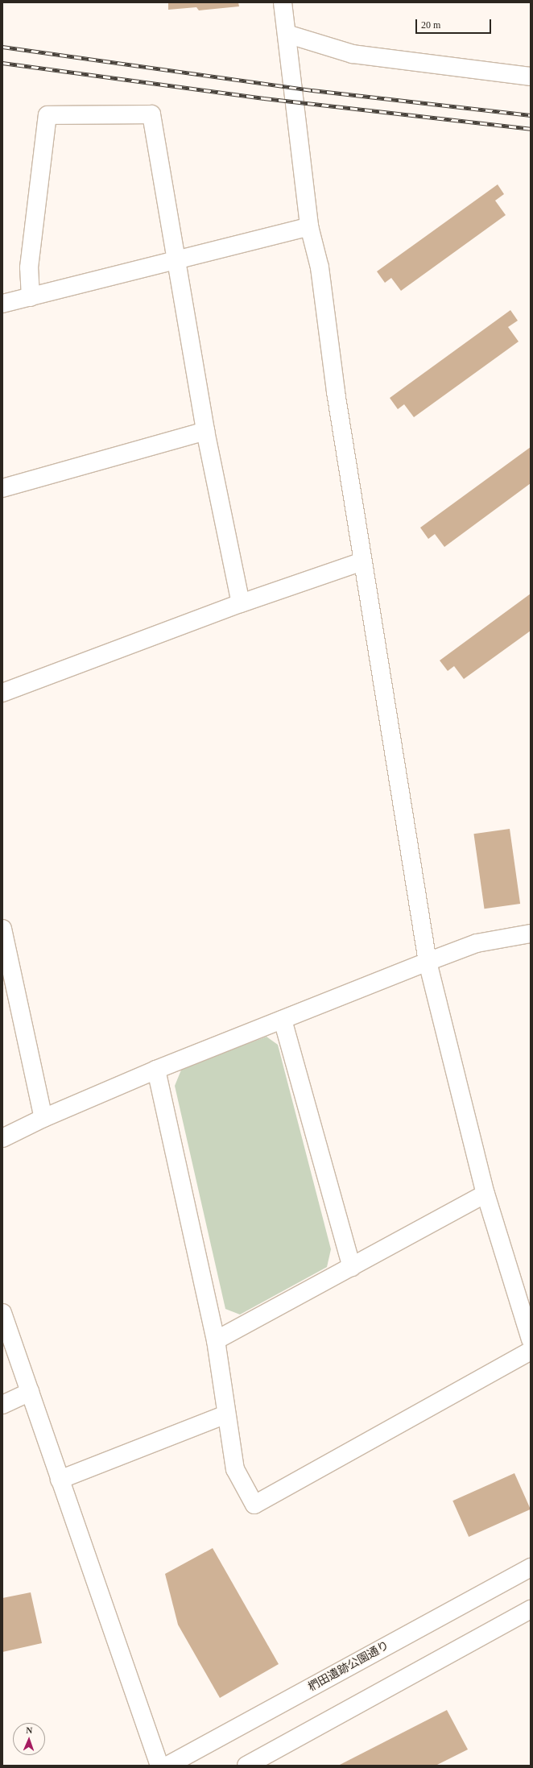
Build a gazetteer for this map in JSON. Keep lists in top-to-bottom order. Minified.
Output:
{"streets":{"street":["椚田遺跡公園通り"]},"scale_bar":"20 m","north":"top"}
